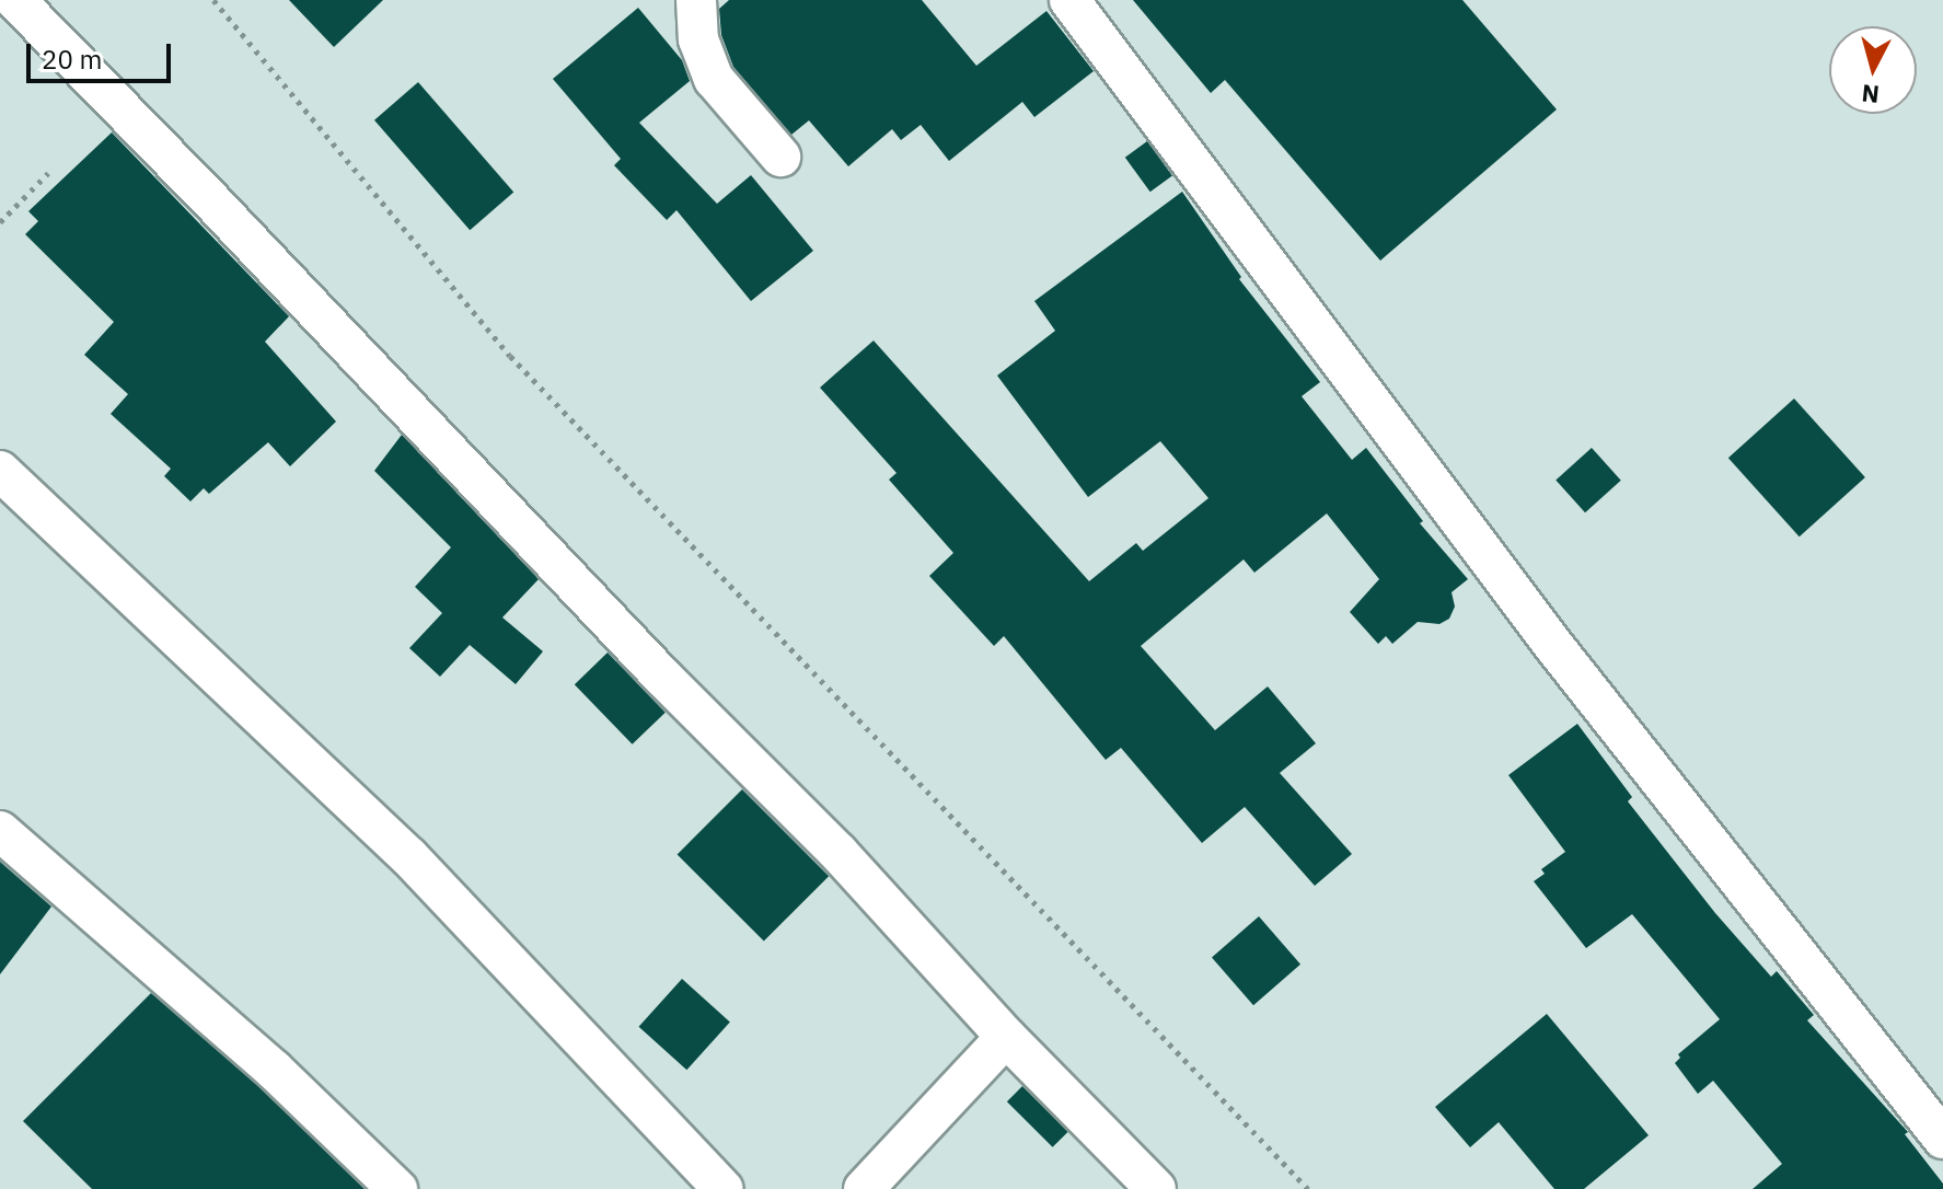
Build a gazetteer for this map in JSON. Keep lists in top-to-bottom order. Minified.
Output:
{"scale_bar":"20 m","north":"bottom"}
